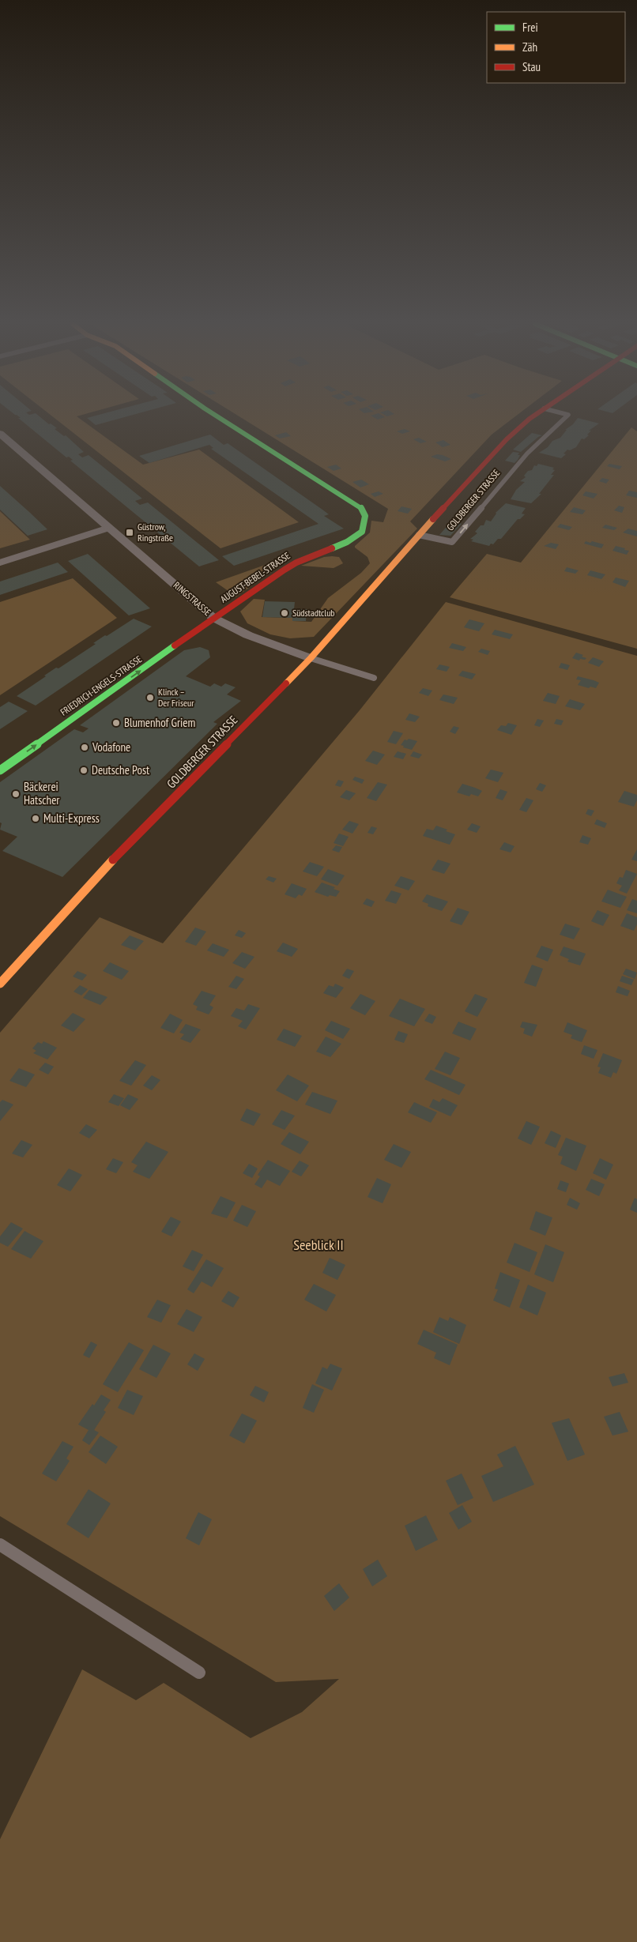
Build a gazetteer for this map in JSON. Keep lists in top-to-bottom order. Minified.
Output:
{"streets":{"street":["GOLDBERGER STRASSE","AUGUST-BEBEL-STRASSE","RINGSTRASSE","FRIEDRICH-ENGELS-STRASSE"]},"crossings":[["GOLDBERGER STRASSE","RINGSTRASSE"],["AUGUST-BEBEL-STRASSE","RINGSTRASSE"],["AUGUST-BEBEL-STRASSE","FRIEDRICH-ENGELS-STRASSE"],["RINGSTRASSE","FRIEDRICH-ENGELS-STRASSE"]],"one_way":["FRIEDRICH-ENGELS-STRASSE"],"parks":["Seeblick II"],"places":{"transit":["Güstrow, Ringstraße"],"other":["Südstadtclub","Klinck – Der Friseur","Blumenhof Griem","Vodafone","Deutsche Post","Bäckerei Hatscher","Multi-Express"]},"legend":["Frei","Zäh","Stau"]}
